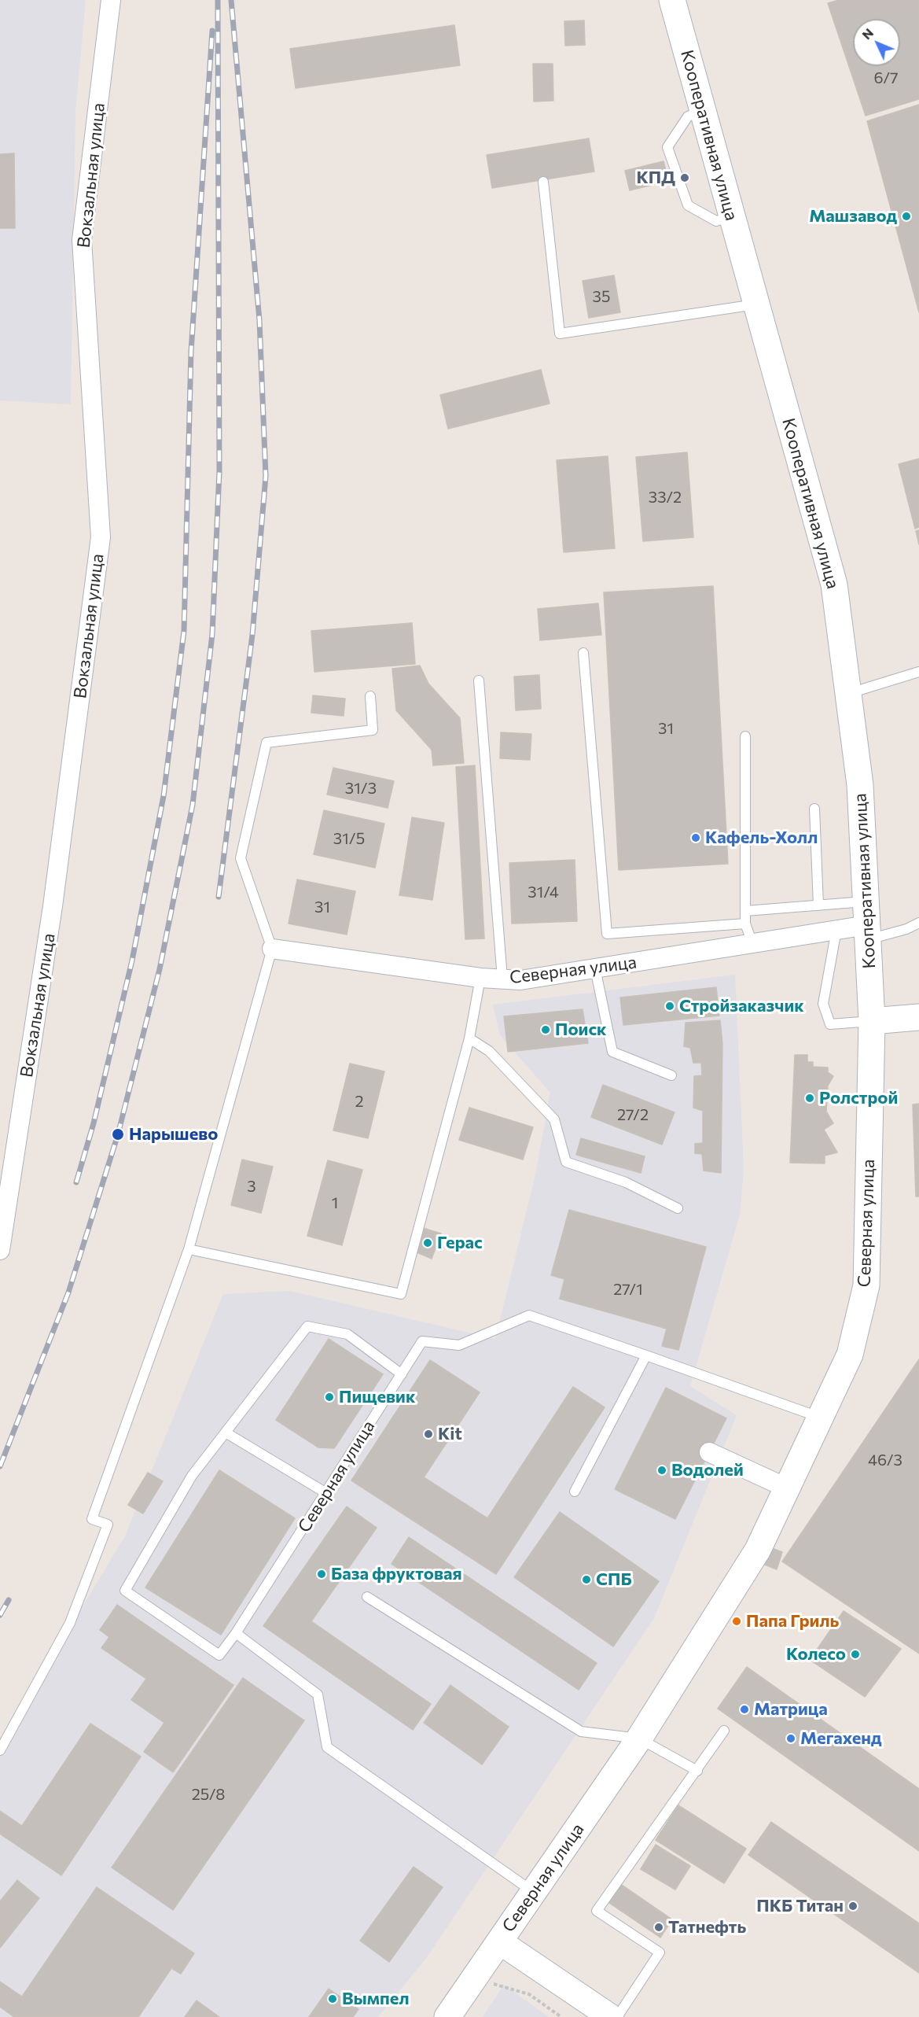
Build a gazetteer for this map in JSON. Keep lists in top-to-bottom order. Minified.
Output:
{"streets":{"main road":["Кооперативная улица","Северная улица"],"street":["Вокзальная улица"]},"crossings":[["Кооперативная улица","Северная улица"]],"places":["КПД","Машзавод","Кафель-Холл","Стройзаказчик","Поиск","Ролстрой","Нарышево","Герас","Пищевик","Kit","Водолей","База фруктовая","СПБ","Папа Гриль","Колесо","Матрица","Мегахенд","ПКБ Титан","Татнефть","Вымпел"],"house_numbers":["6/7","35","33/2","31","31/3","31/5","31/4","31","2","27/2","3","1","27/1","46/3","25/8"],"north":"top left"}
